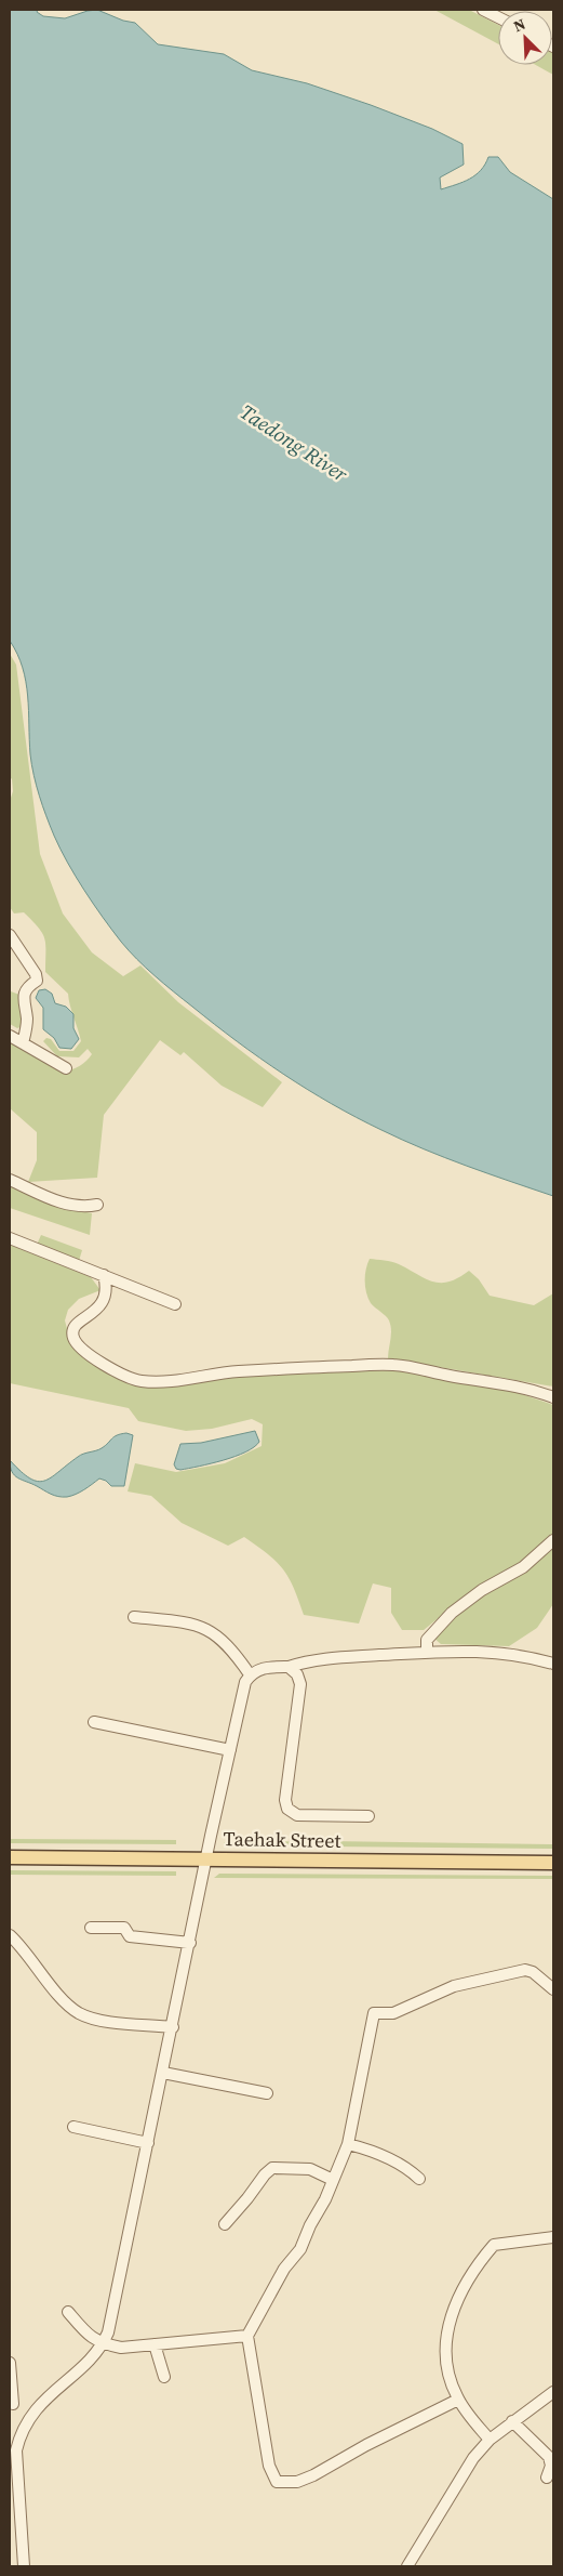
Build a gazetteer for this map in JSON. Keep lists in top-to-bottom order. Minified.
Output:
{"streets":{"main road":["Taehak Street"]},"water":["Taedong River"],"north":"top left"}
